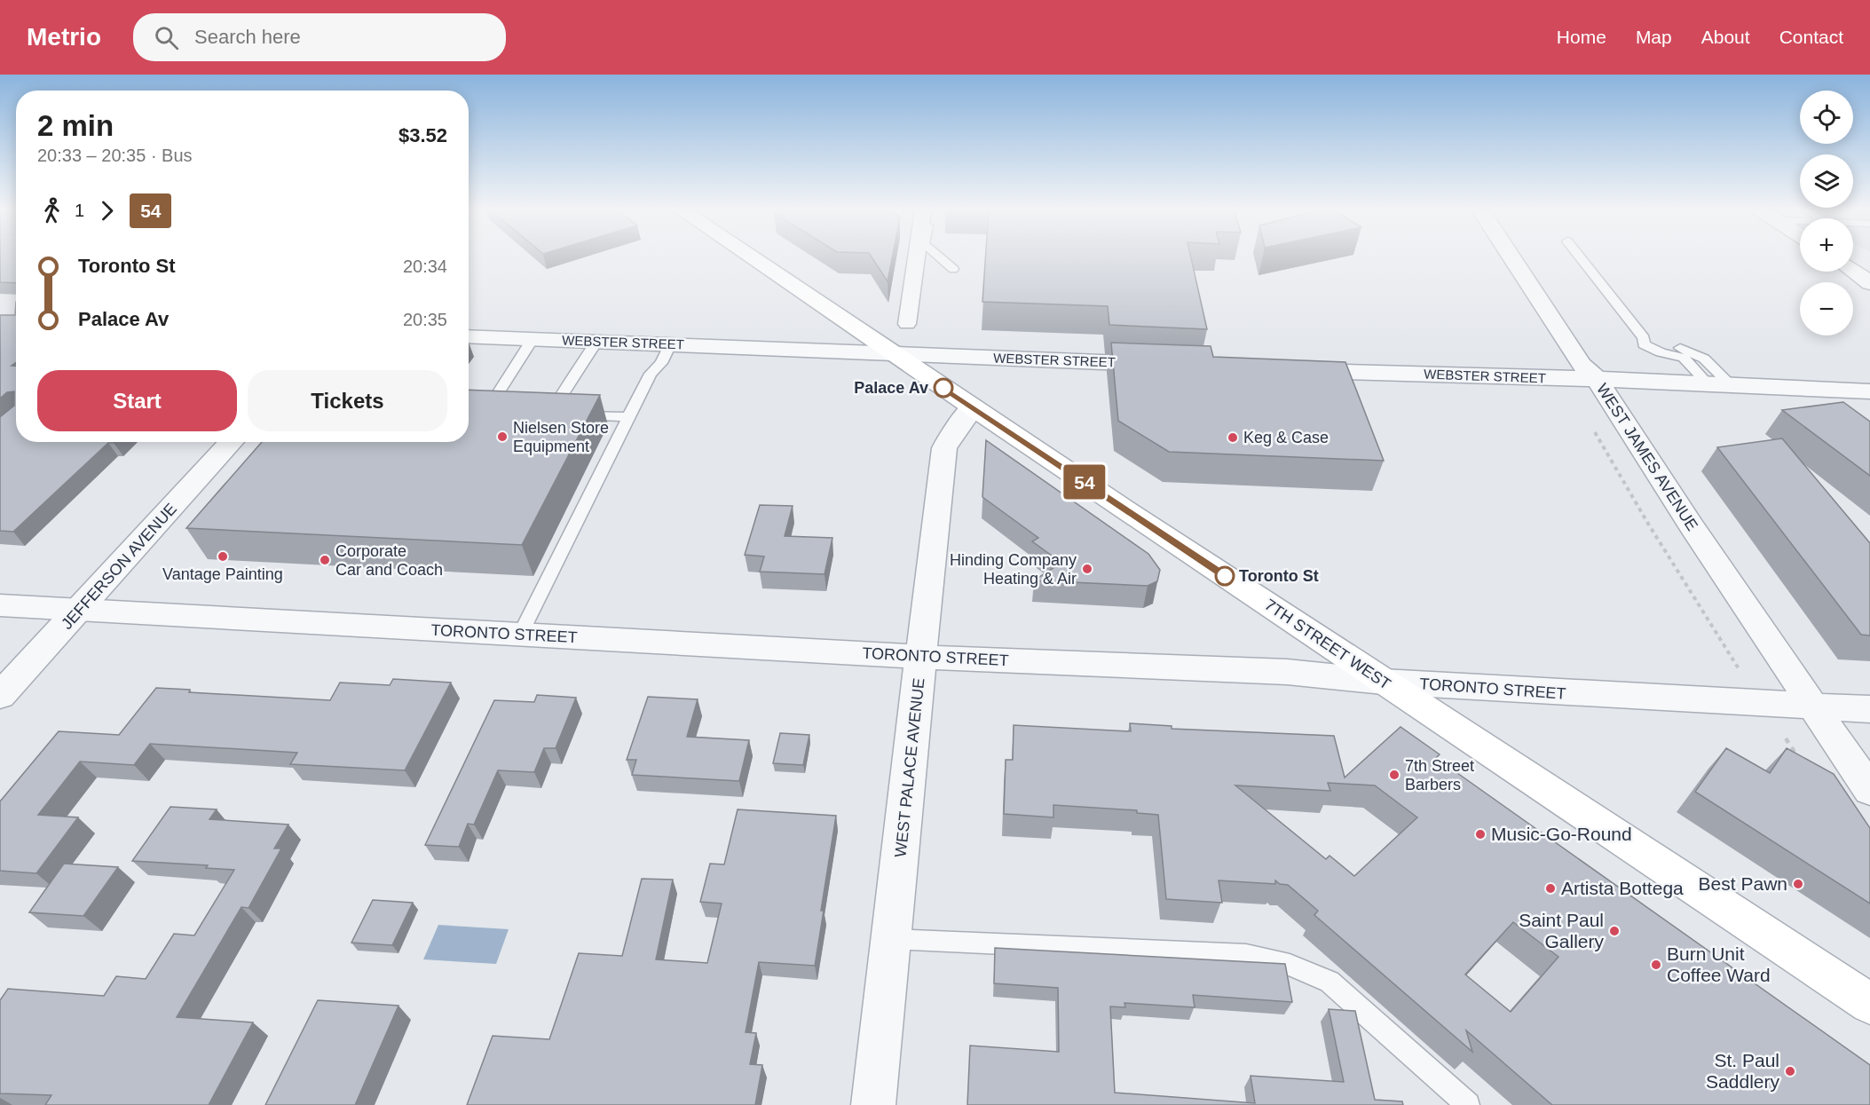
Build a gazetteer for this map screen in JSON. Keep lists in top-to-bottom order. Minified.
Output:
{"streets":{"main road":["7TH STREET WEST"],"street":["WEBSTER STREET","WEST JAMES AVENUE","JEFFERSON AVENUE","TORONTO STREET","WEST PALACE AVENUE"]},"crossings":[["WEBSTER STREET","WEST JAMES AVENUE"],["WEBSTER STREET","7TH STREET WEST"],["WEST JAMES AVENUE","TORONTO STREET"],["JEFFERSON AVENUE","TORONTO STREET"],["TORONTO STREET","7TH STREET WEST"],["TORONTO STREET","WEST PALACE AVENUE"],["7TH STREET WEST","WEST PALACE AVENUE"]],"places":["Palace Av","Nielsen Store Equipment","Keg & Case","Vantage Painting","Corporate Car and Coach","Hinding Company Heating & Air","Toronto St","7th Street Barbers","Music-Go-Round","Best Pawn","Artista Bottega","Saint Paul Gallery","Burn Unit Coffee Ward","St. Paul Saddlery"],"lines":["bus line 54"],"page":{"header":"Metrio","search":"Search here","nav":["Home","Map","About","Contact"],"on_map":"54","map_buttons":["+","−"],"heading":["2 min","20:33 – 20:35 · Bus","$3.52"],"legs":["1","54"],"list":[{"name":"Toronto St","value":"20:34"},{"name":"Palace Av","value":"20:35"}],"buttons":["Start","Tickets"]}}
